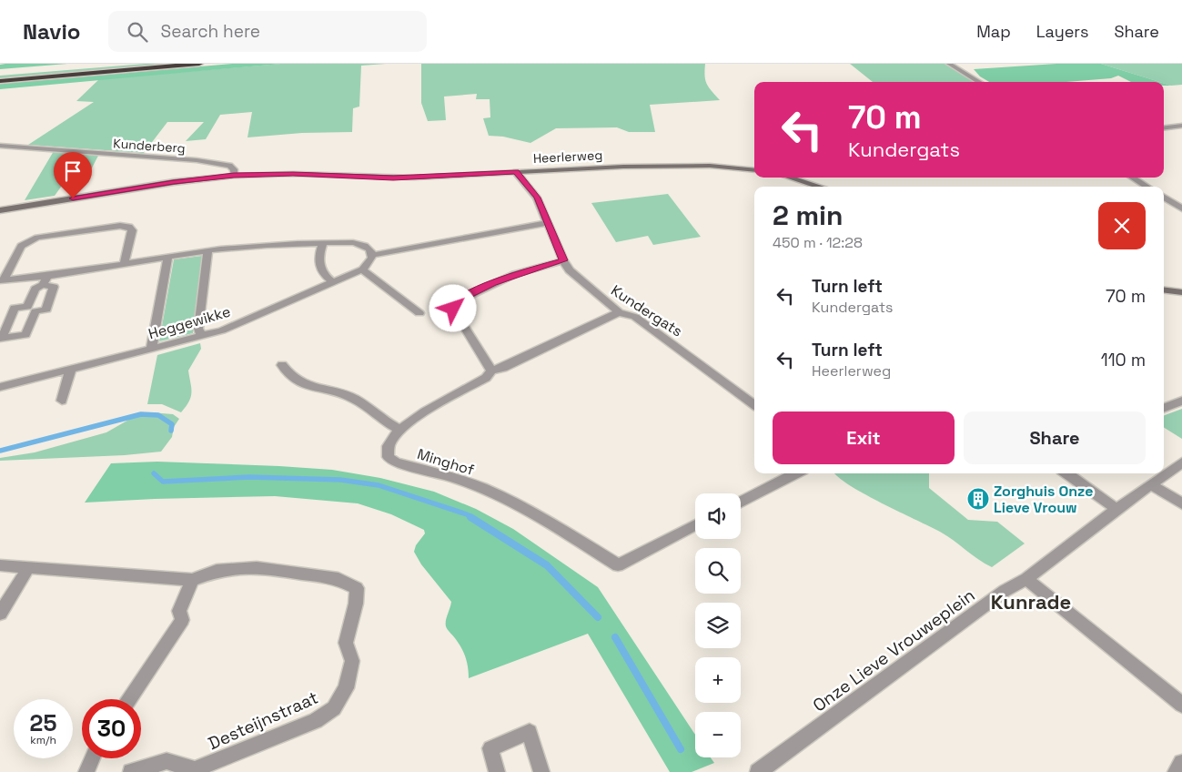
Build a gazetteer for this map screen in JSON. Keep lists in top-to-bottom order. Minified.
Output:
{"streets":{"main road":["Heerlerweg"],"street":["Kunderberg","Kundergats","Heggewikke","Minghof","Onze Lieve Vrouweplein","Desteijnstraat"]},"crossings":[["Kunderberg","Heerlerweg"],["Heerlerweg","Kundergats"],["Kundergats","Minghof"]],"districts":["Kunrade"],"places":{"building":["Zorghuis Onze Lieve Vrouw"]},"page":{"header":"Navio","search":"Search here","nav":["Map","Layers","Share"],"turn":["70 m","Kundergats"],"heading":["2 min","450 m · 12:28"],"list":[{"name":"Turn left","note":"Kundergats","value":"70 m"},{"name":"Turn left","note":"Heerlerweg","value":"110 m"}],"buttons":["Exit","Share"],"map_buttons":["+","−"],"speed":"25 km/h","limit":"30"}}
